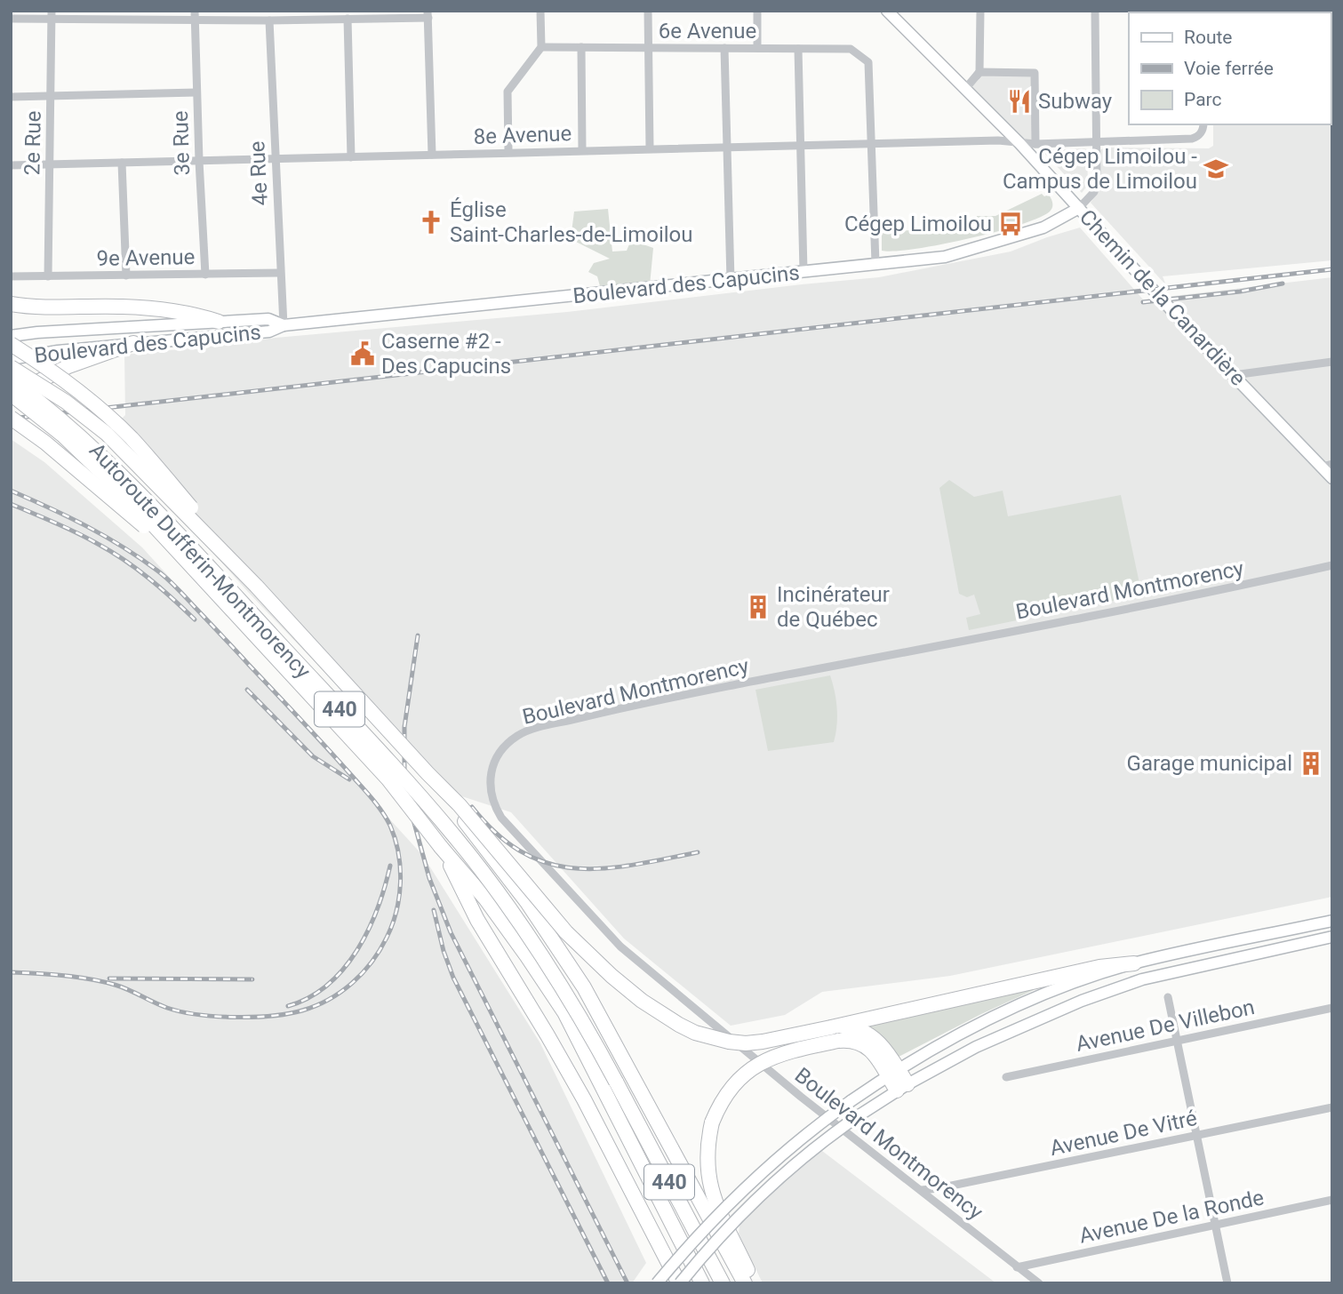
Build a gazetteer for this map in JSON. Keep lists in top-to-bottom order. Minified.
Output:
{"streets":{"highway":["Autoroute Dufferin-Montmorency","440"],"main road":["Boulevard des Capucins","Chemin de la Canardière"],"street":["6e Avenue","8e Avenue","2e Rue","3e Rue","4e Rue","9e Avenue","Boulevard Montmorency","Avenue De Villebon","Avenue De Vitré","Avenue De la Ronde"]},"crossings":[["6e Avenue","8e Avenue"],["8e Avenue","2e Rue"],["8e Avenue","3e Rue"],["8e Avenue","4e Rue"],["8e Avenue","Chemin de la Canardière"],["2e Rue","9e Avenue"],["3e Rue","9e Avenue"],["4e Rue","9e Avenue"],["4e Rue","Boulevard des Capucins"],["Boulevard des Capucins","Chemin de la Canardière"],["Boulevard Montmorency","Avenue De Vitré"],["Boulevard Montmorency","Avenue De la Ronde"]],"places":{"restaurant":["Subway"],"school or university":["Cégep Limoilou - Campus de Limoilou"],"church":["Église Saint-Charles-de-Limoilou"],"bus stop":["Cégep Limoilou"],"public building":["Caserne #2 - Des Capucins"],"building":["Incinérateur de Québec","Garage municipal"]},"legend":["Route","Voie ferrée","Parc"]}
